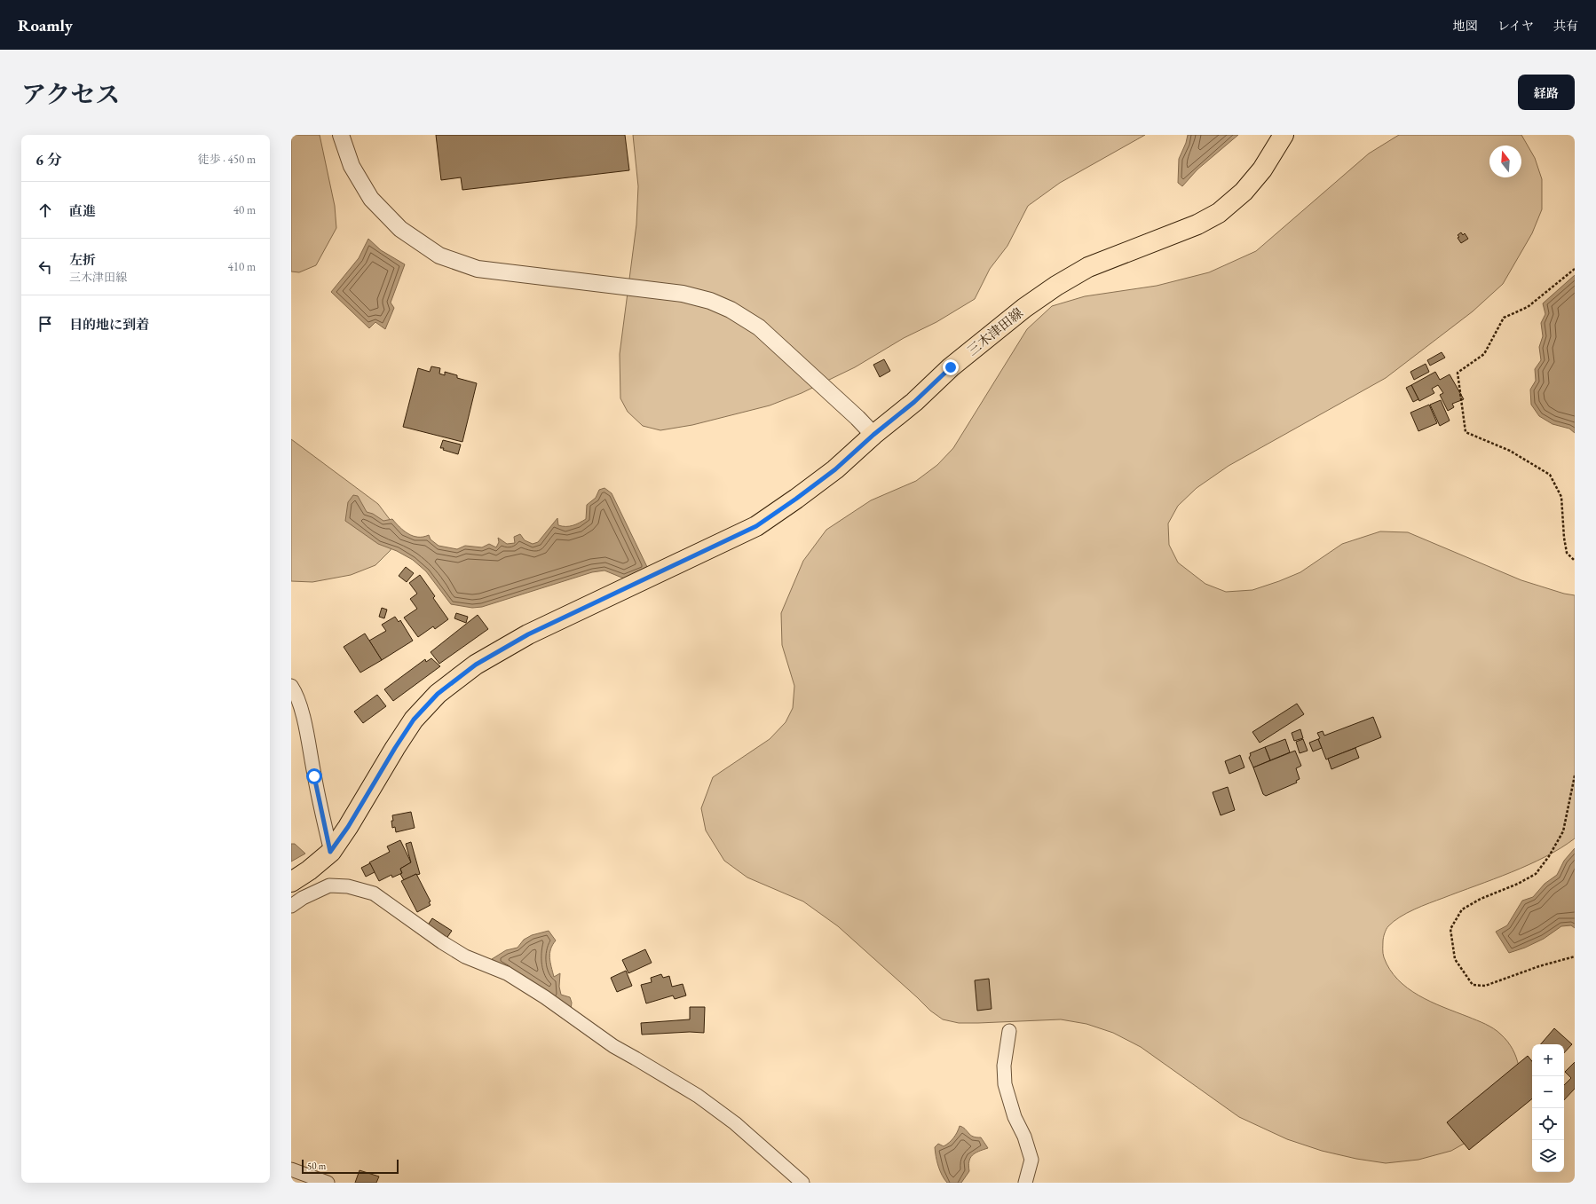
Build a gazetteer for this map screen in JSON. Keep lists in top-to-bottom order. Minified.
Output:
{"streets":{"main road":["三木津田線"]},"scale_bar":"50 m","north":"top","page":{"header":"Roamly","nav":["地図","レイヤ","共有"],"title":"アクセス","buttons":"経路","heading":["6 分","徒歩 · 450 m"],"list":[["直進","40 m"],["左折","三木津田線","410 m"],"目的地に到着"],"map_buttons":["+","−"],"scale":"50 m"}}
